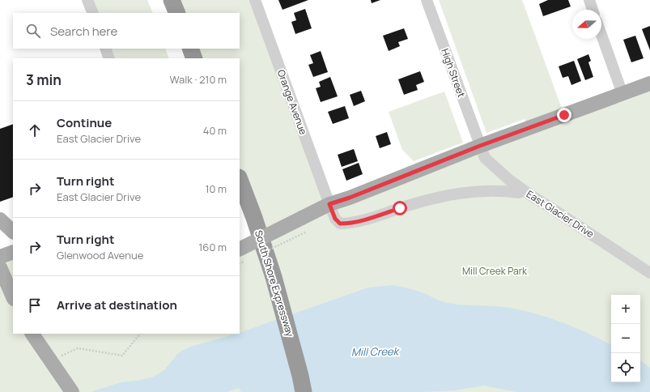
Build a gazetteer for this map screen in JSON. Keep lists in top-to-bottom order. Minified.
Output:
{"streets":{"highway":["South Shore Expressway"],"street":["High Street","Orange Avenue","East Glacier Drive"]},"crossings":[["High Street","East Glacier Drive"],["Orange Avenue","East Glacier Drive"]],"water":["Mill Creek"],"parks":["Mill Creek Park"],"north":"left","page":{"search":"Search here","heading":["3 min","Walk · 210 m"],"list":[["Continue","East Glacier Drive","40 m"],["Turn right","East Glacier Drive","10 m"],["Turn right","Glenwood Avenue","160 m"],"Arrive at destination"],"map_buttons":["+","−"]}}
